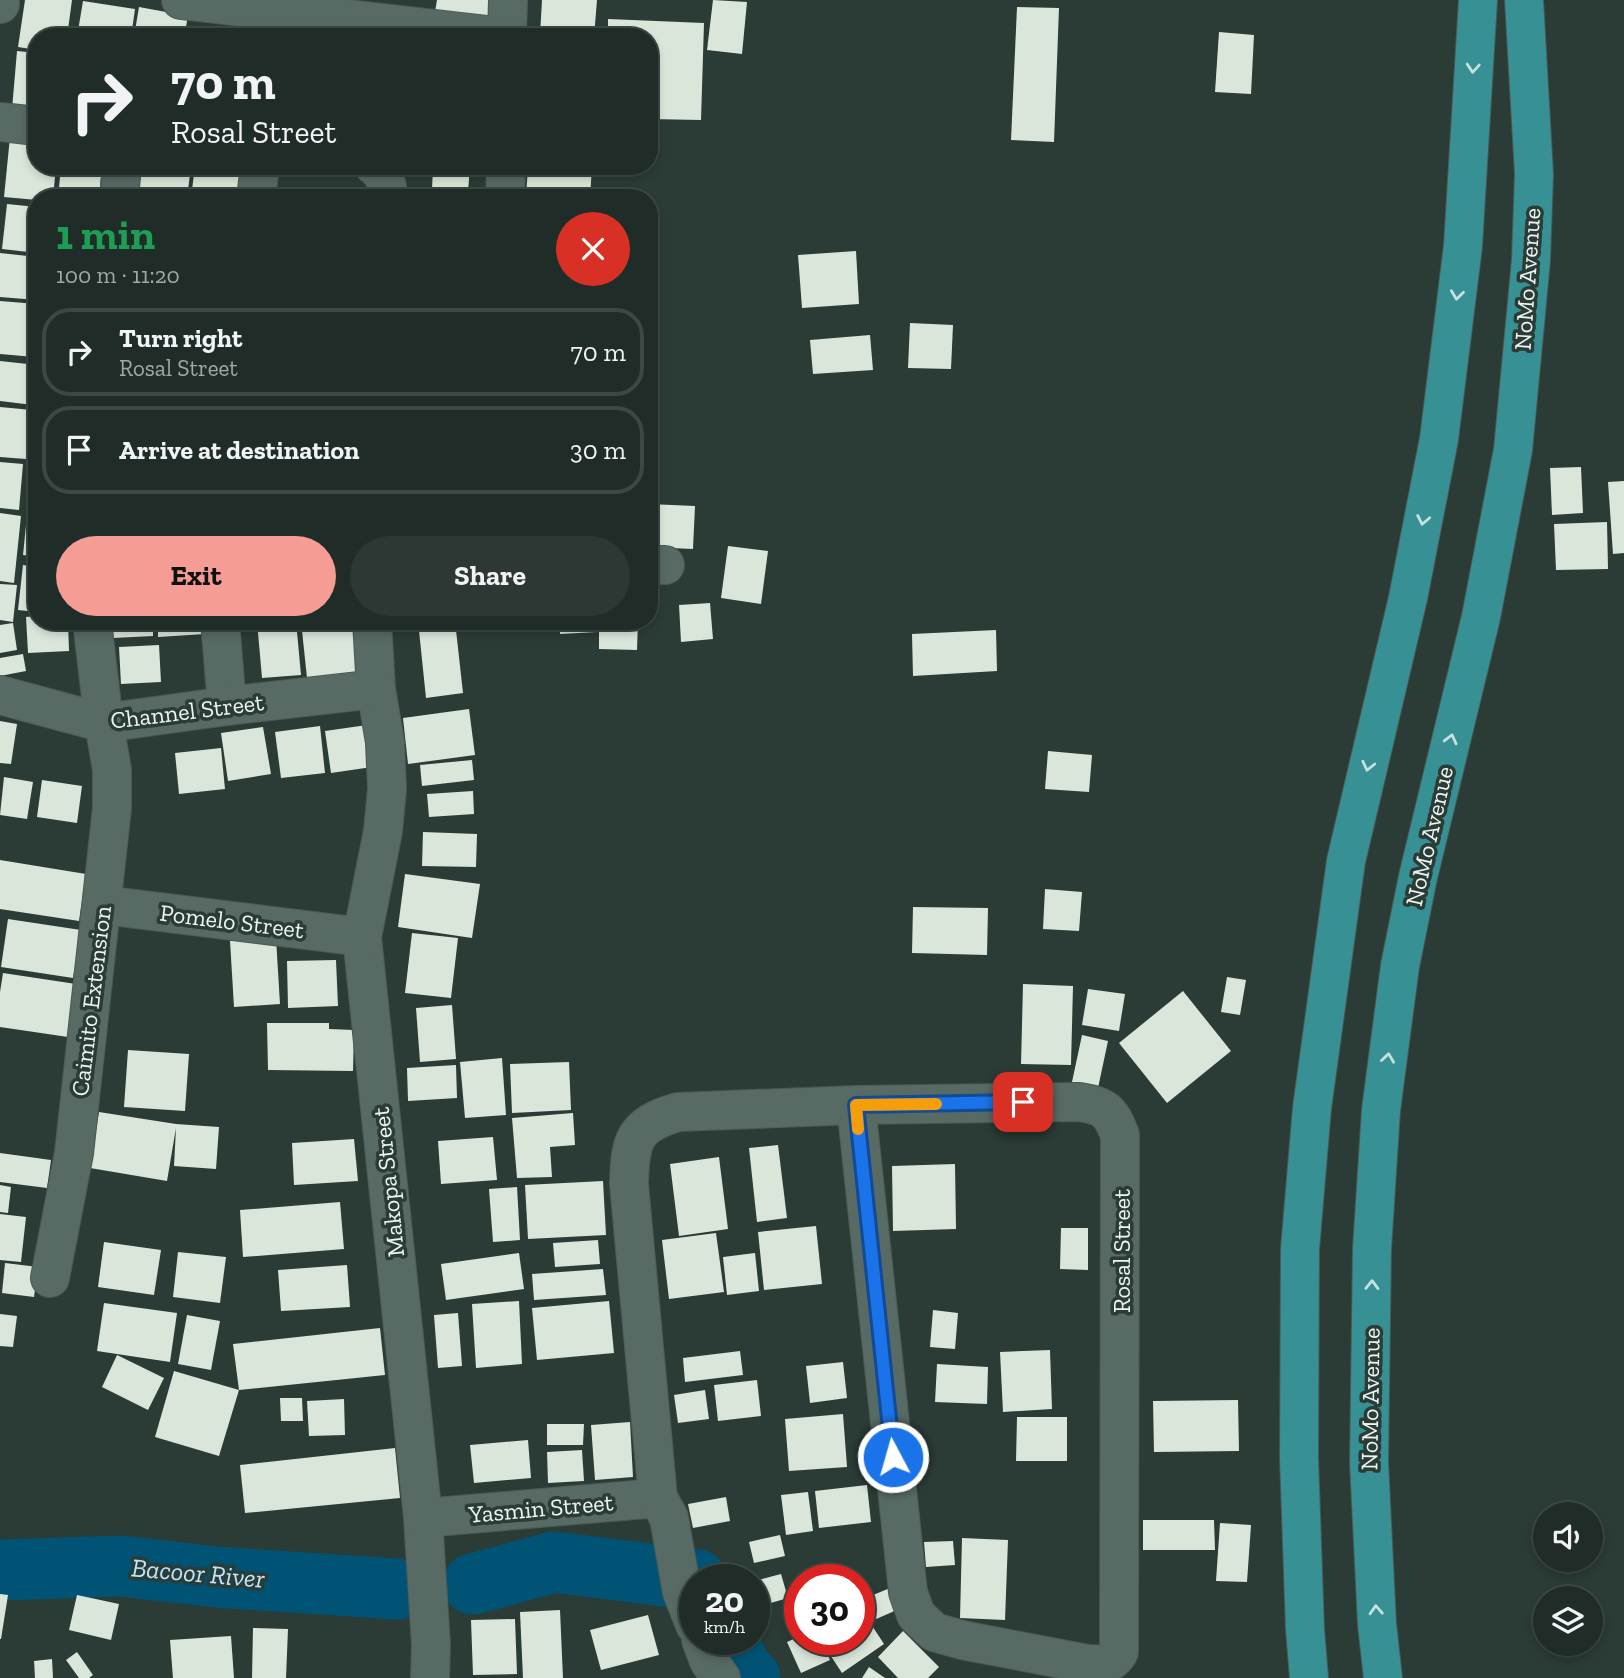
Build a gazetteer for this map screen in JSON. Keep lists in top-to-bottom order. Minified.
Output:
{"streets":{"main road":["NoMo Avenue"],"street":["Channel Street","Pomelo Street","Caimito Extension","Makopa Street","Rosal Street","Yasmin Street"]},"crossings":[["Channel Street","Caimito Extension"],["Channel Street","Makopa Street"],["Pomelo Street","Caimito Extension"],["Pomelo Street","Makopa Street"],["Makopa Street","Yasmin Street"],["Rosal Street","Yasmin Street"]],"water":["Bacoor River"],"page":{"turn":["70 m","Rosal Street"],"heading":["1 min","100 m · 11:20"],"list":[{"name":"Turn right","note":"Rosal Street","value":"70 m"},{"name":"Arrive at destination","value":"30 m"}],"buttons":["Exit","Share"],"speed":"20 km/h","limit":"30"}}
